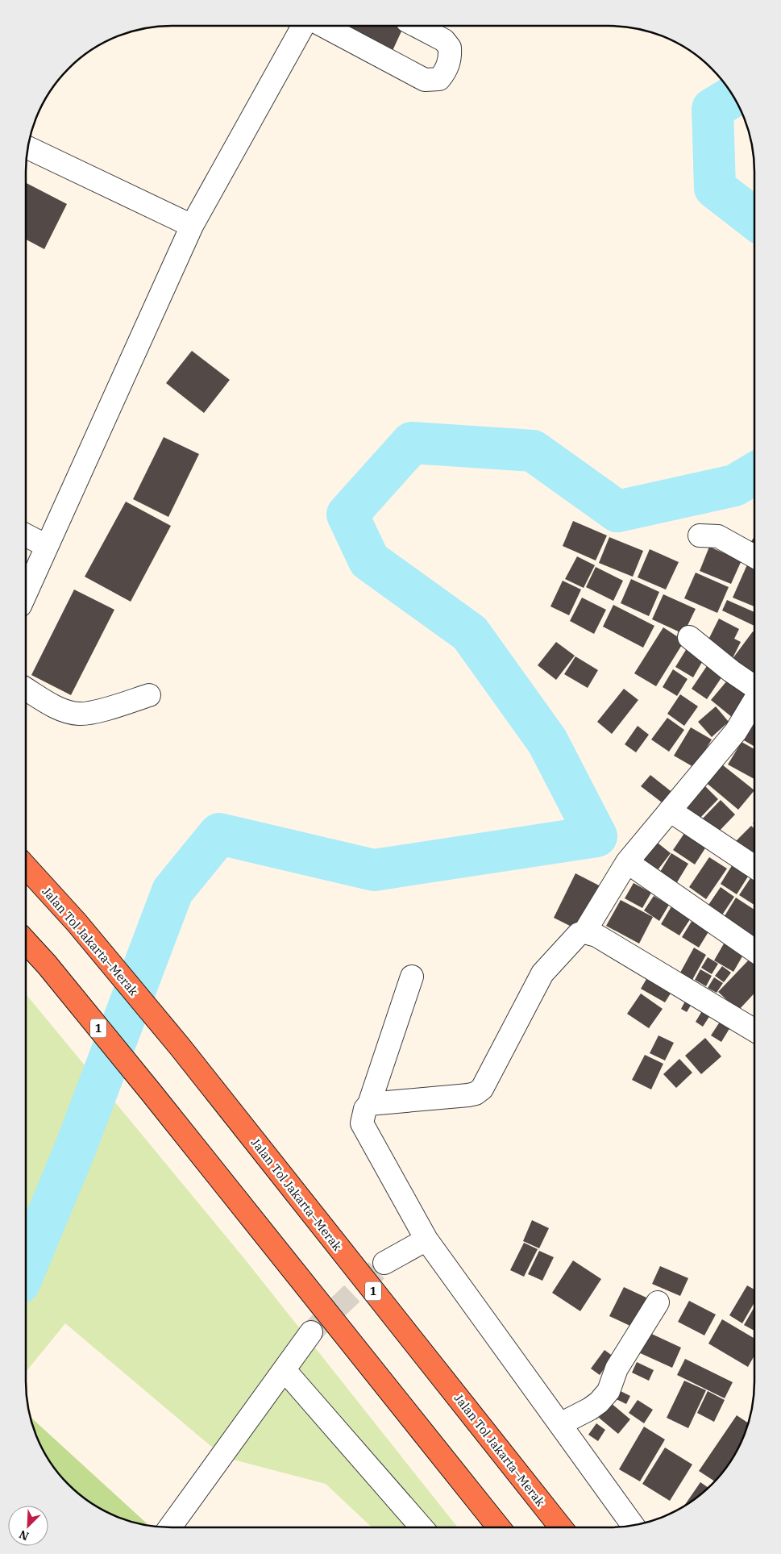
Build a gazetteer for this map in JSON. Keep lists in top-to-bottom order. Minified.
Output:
{"streets":{"highway":["Jalan Tol Jakarta–Merak","1"]},"north":"bottom left"}
